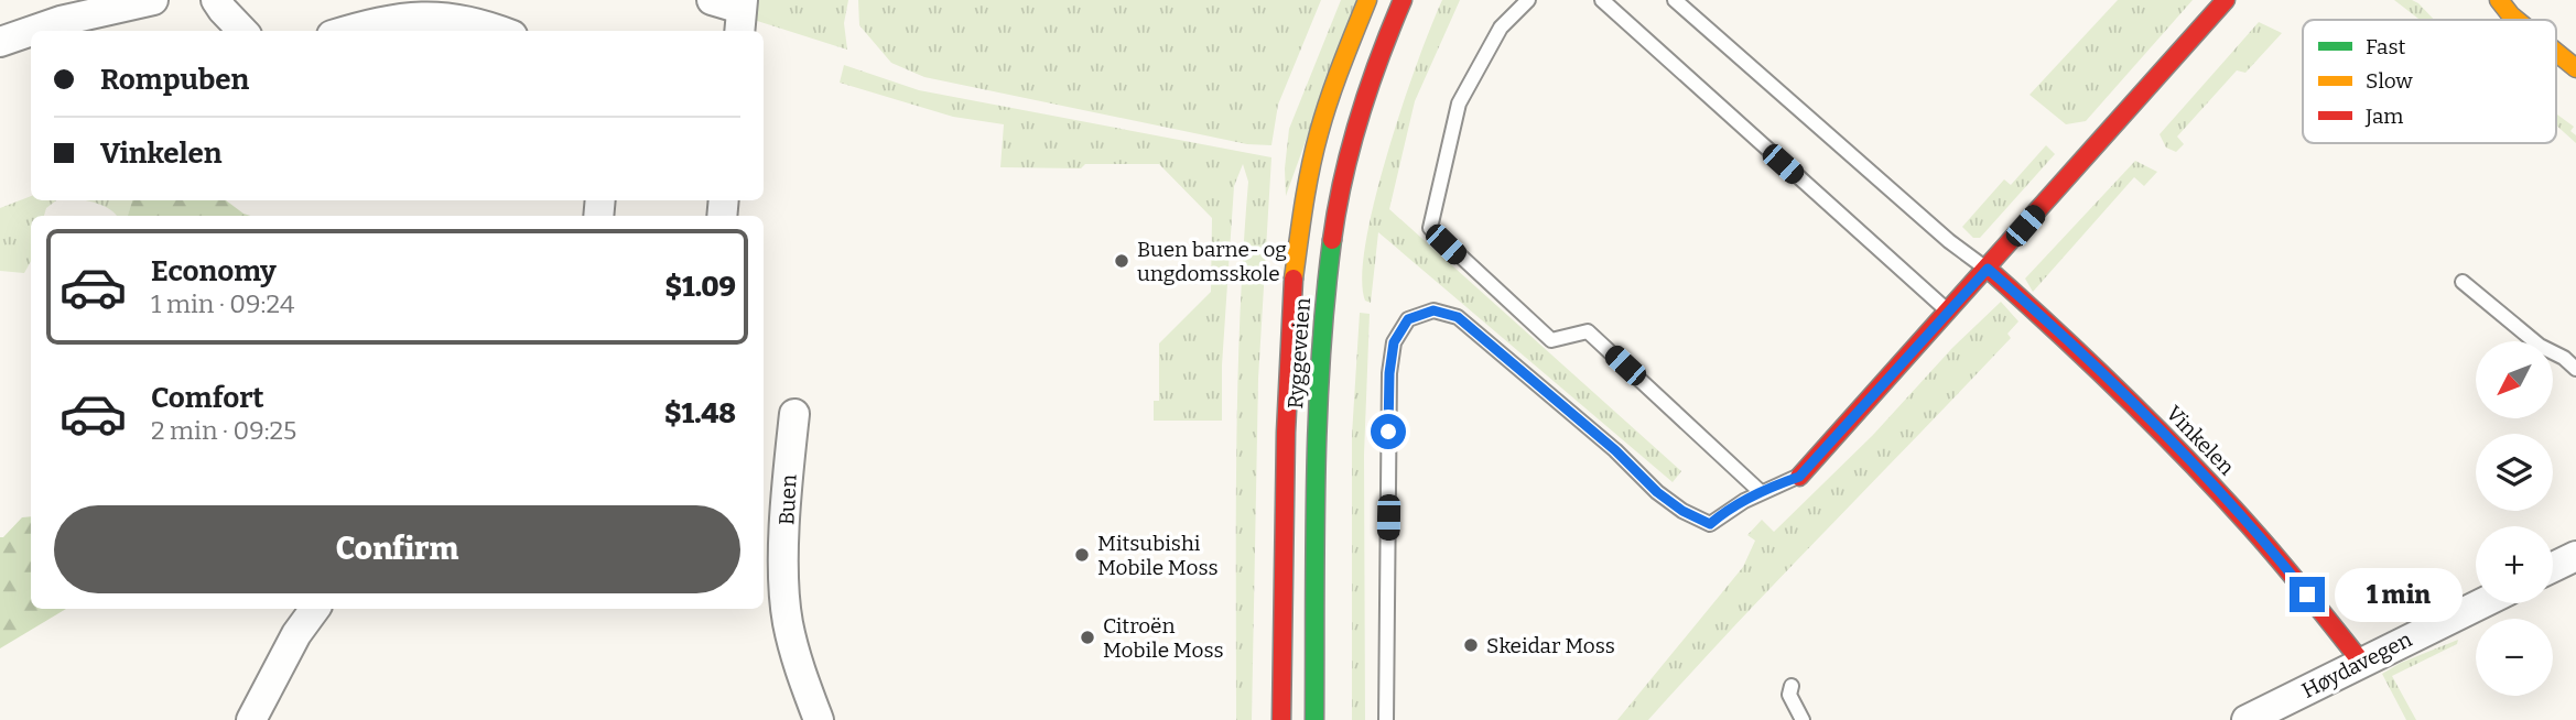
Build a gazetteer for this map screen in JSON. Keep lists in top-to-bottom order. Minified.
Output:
{"streets":{"main road":["Ryggeveien","Vinkelen"],"street":["Buen","Høydavegen"]},"crossings":[["Vinkelen","Høydavegen"]],"places":["Buen barne- og ungdomsskole","Mitsubishi Mobile Moss","Citroën Mobile Moss","Skeidar Moss"],"legend":["Fast","Slow","Jam"],"north":"bottom left","page":{"banner":["Rompuben","Vinkelen"],"list":[{"name":"Economy","note":"1 min · 09:24","value":"$1.09"},{"name":"Comfort","note":"2 min · 09:25","value":"$1.48"}],"map_buttons":["+","−"],"buttons":"Confirm","bubble":"1 min"}}
